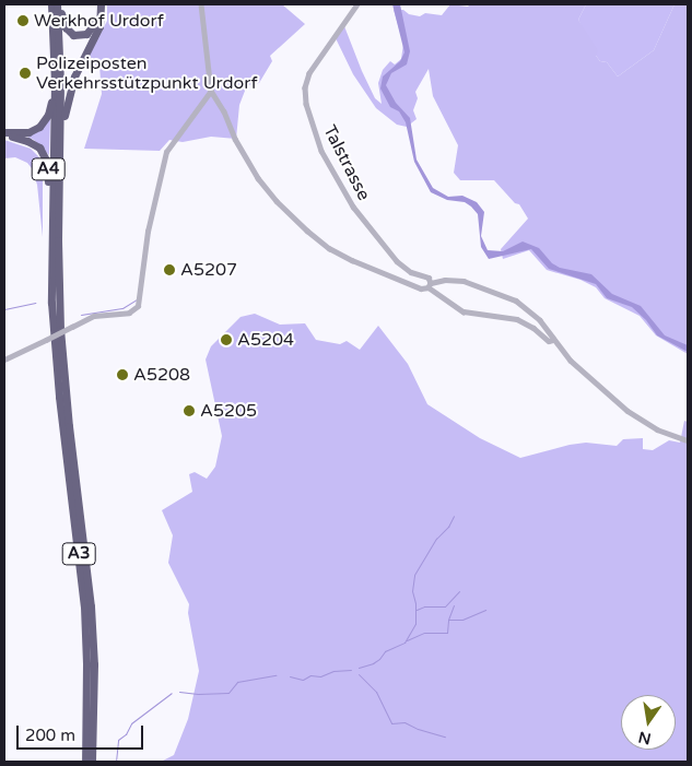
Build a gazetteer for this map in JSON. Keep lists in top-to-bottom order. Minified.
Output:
{"streets":{"highway":["A4","A3"],"street":["Talstrasse"]},"crossings":[["A4","A3"]],"places":["Werkhof Urdorf","Polizeiposten Verkehrsstützpunkt Urdorf","A5207","A5204","A5208","A5205"],"scale_bar":"200 m","north":"bottom"}
